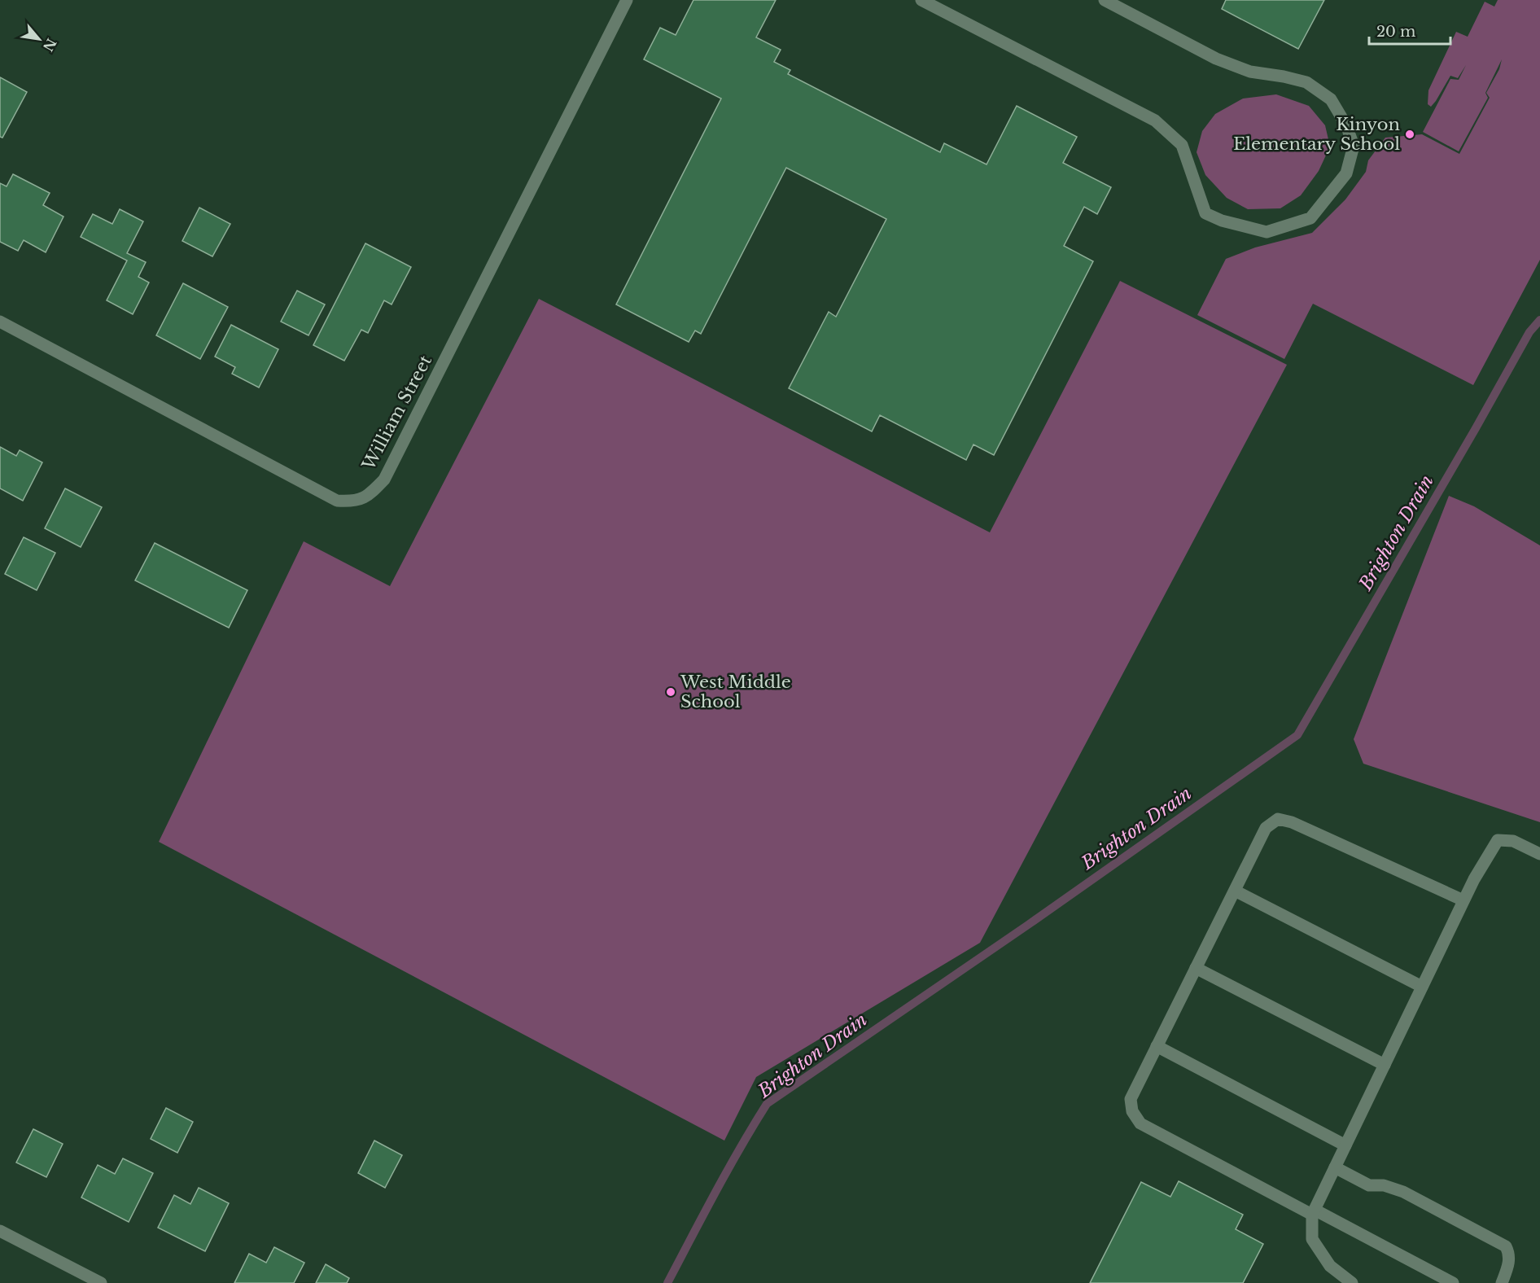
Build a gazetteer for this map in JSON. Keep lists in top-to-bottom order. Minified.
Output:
{"streets":{"street":["William Street"]},"water":["Brighton Drain"],"places":["Kinyon Elementary School","West Middle School"],"scale_bar":"20 m","north":"bottom right"}
